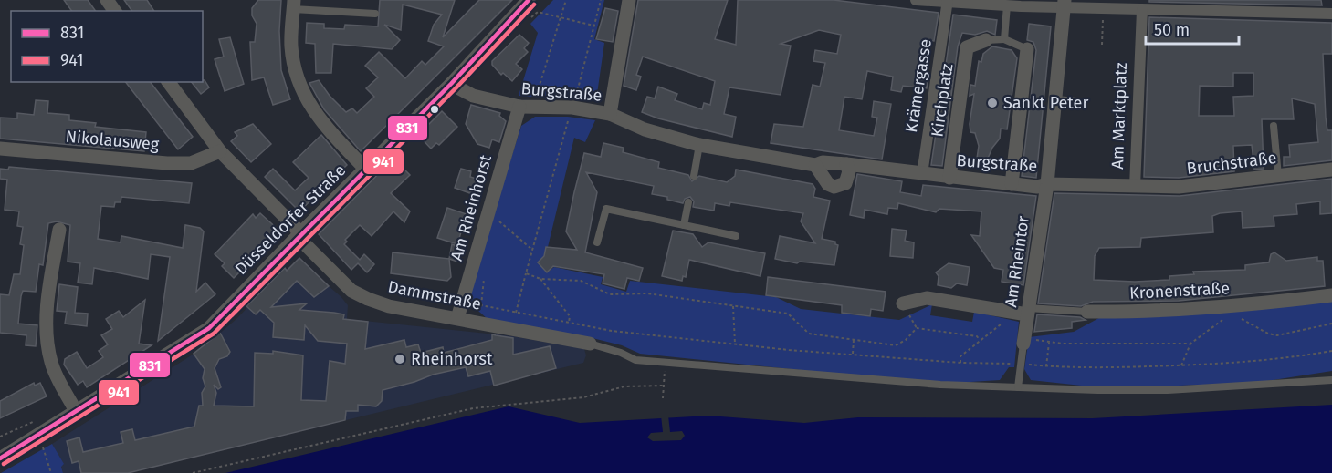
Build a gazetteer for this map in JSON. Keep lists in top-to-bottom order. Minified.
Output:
{"streets":{"street":["Krämergasse","Burgstraße","Kirchplatz","Am Marktplatz","Nikolausweg","Bruchstraße","Am Rheinhorst","Düsseldorfer Straße","Am Rheintor","Kronenstraße","Dammstraße"]},"crossings":[["Krämergasse","Burgstraße"],["Burgstraße","Kirchplatz"],["Burgstraße","Am Marktplatz"],["Burgstraße","Am Rheinhorst"],["Burgstraße","Düsseldorfer Straße"],["Burgstraße","Am Rheintor"],["Am Marktplatz","Bruchstraße"],["Am Marktplatz","Am Rheintor"],["Nikolausweg","Dammstraße"],["Am Rheinhorst","Dammstraße"],["Düsseldorfer Straße","Dammstraße"],["Am Rheintor","Kronenstraße"]],"places":["Sankt Peter","Rheinhorst"],"lines":["transit line 831","transit line 941"],"legend":["831","941"],"scale_bar":"50 m"}
